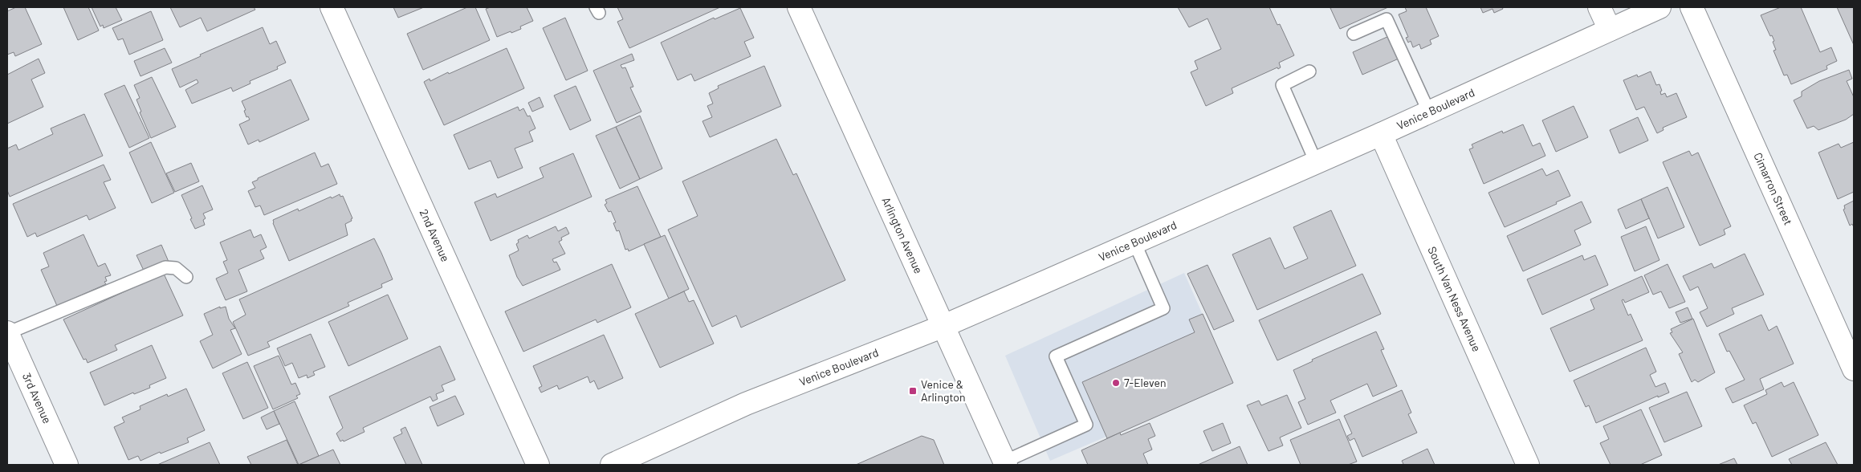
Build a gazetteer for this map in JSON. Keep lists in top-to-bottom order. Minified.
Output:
{"streets":{"main road":["Venice Boulevard","Cimarron Street","2nd Avenue","Arlington Avenue","South Van Ness Avenue","3rd Avenue"]},"crossings":[["Venice Boulevard","Arlington Avenue"],["Venice Boulevard","South Van Ness Avenue"]],"places":{"other":["7-Eleven"],"transit":["Venice & Arlington"]}}
